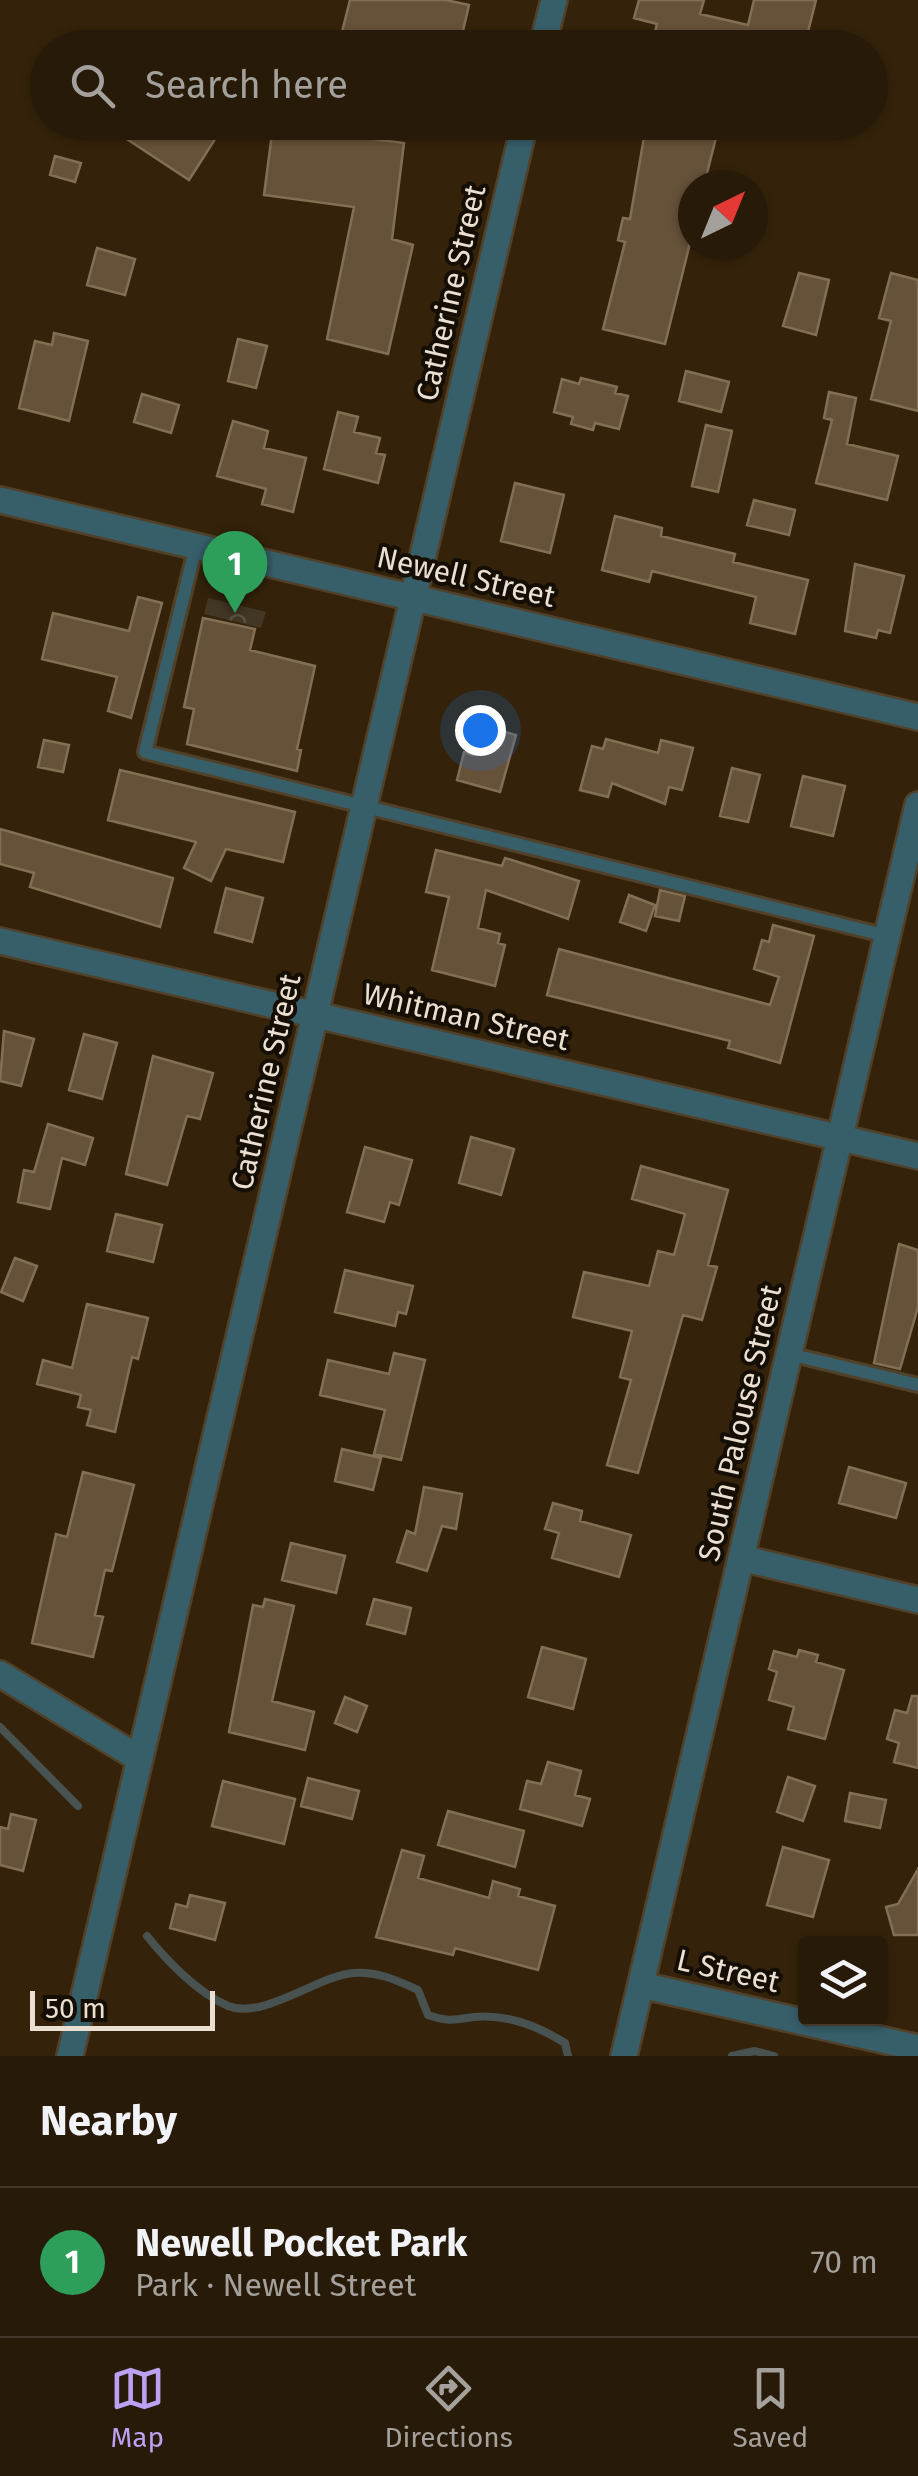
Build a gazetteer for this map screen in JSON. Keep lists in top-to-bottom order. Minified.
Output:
{"streets":{"street":["Catherine Street","Newell Street","Whitman Street","South Palouse Street","L Street"]},"crossings":[["Catherine Street","Newell Street"],["Catherine Street","Whitman Street"],["Whitman Street","South Palouse Street"],["South Palouse Street","L Street"]],"scale_bar":"50 m","north":"top right","page":{"search":"Search here","pins":"1","scale":"50 m","heading":"Nearby","list":[{"mark":"1","name":"Newell Pocket Park","note":"Park · Newell Street","value":"70 m"}],"nav":["Map","Directions","Saved"]}}
